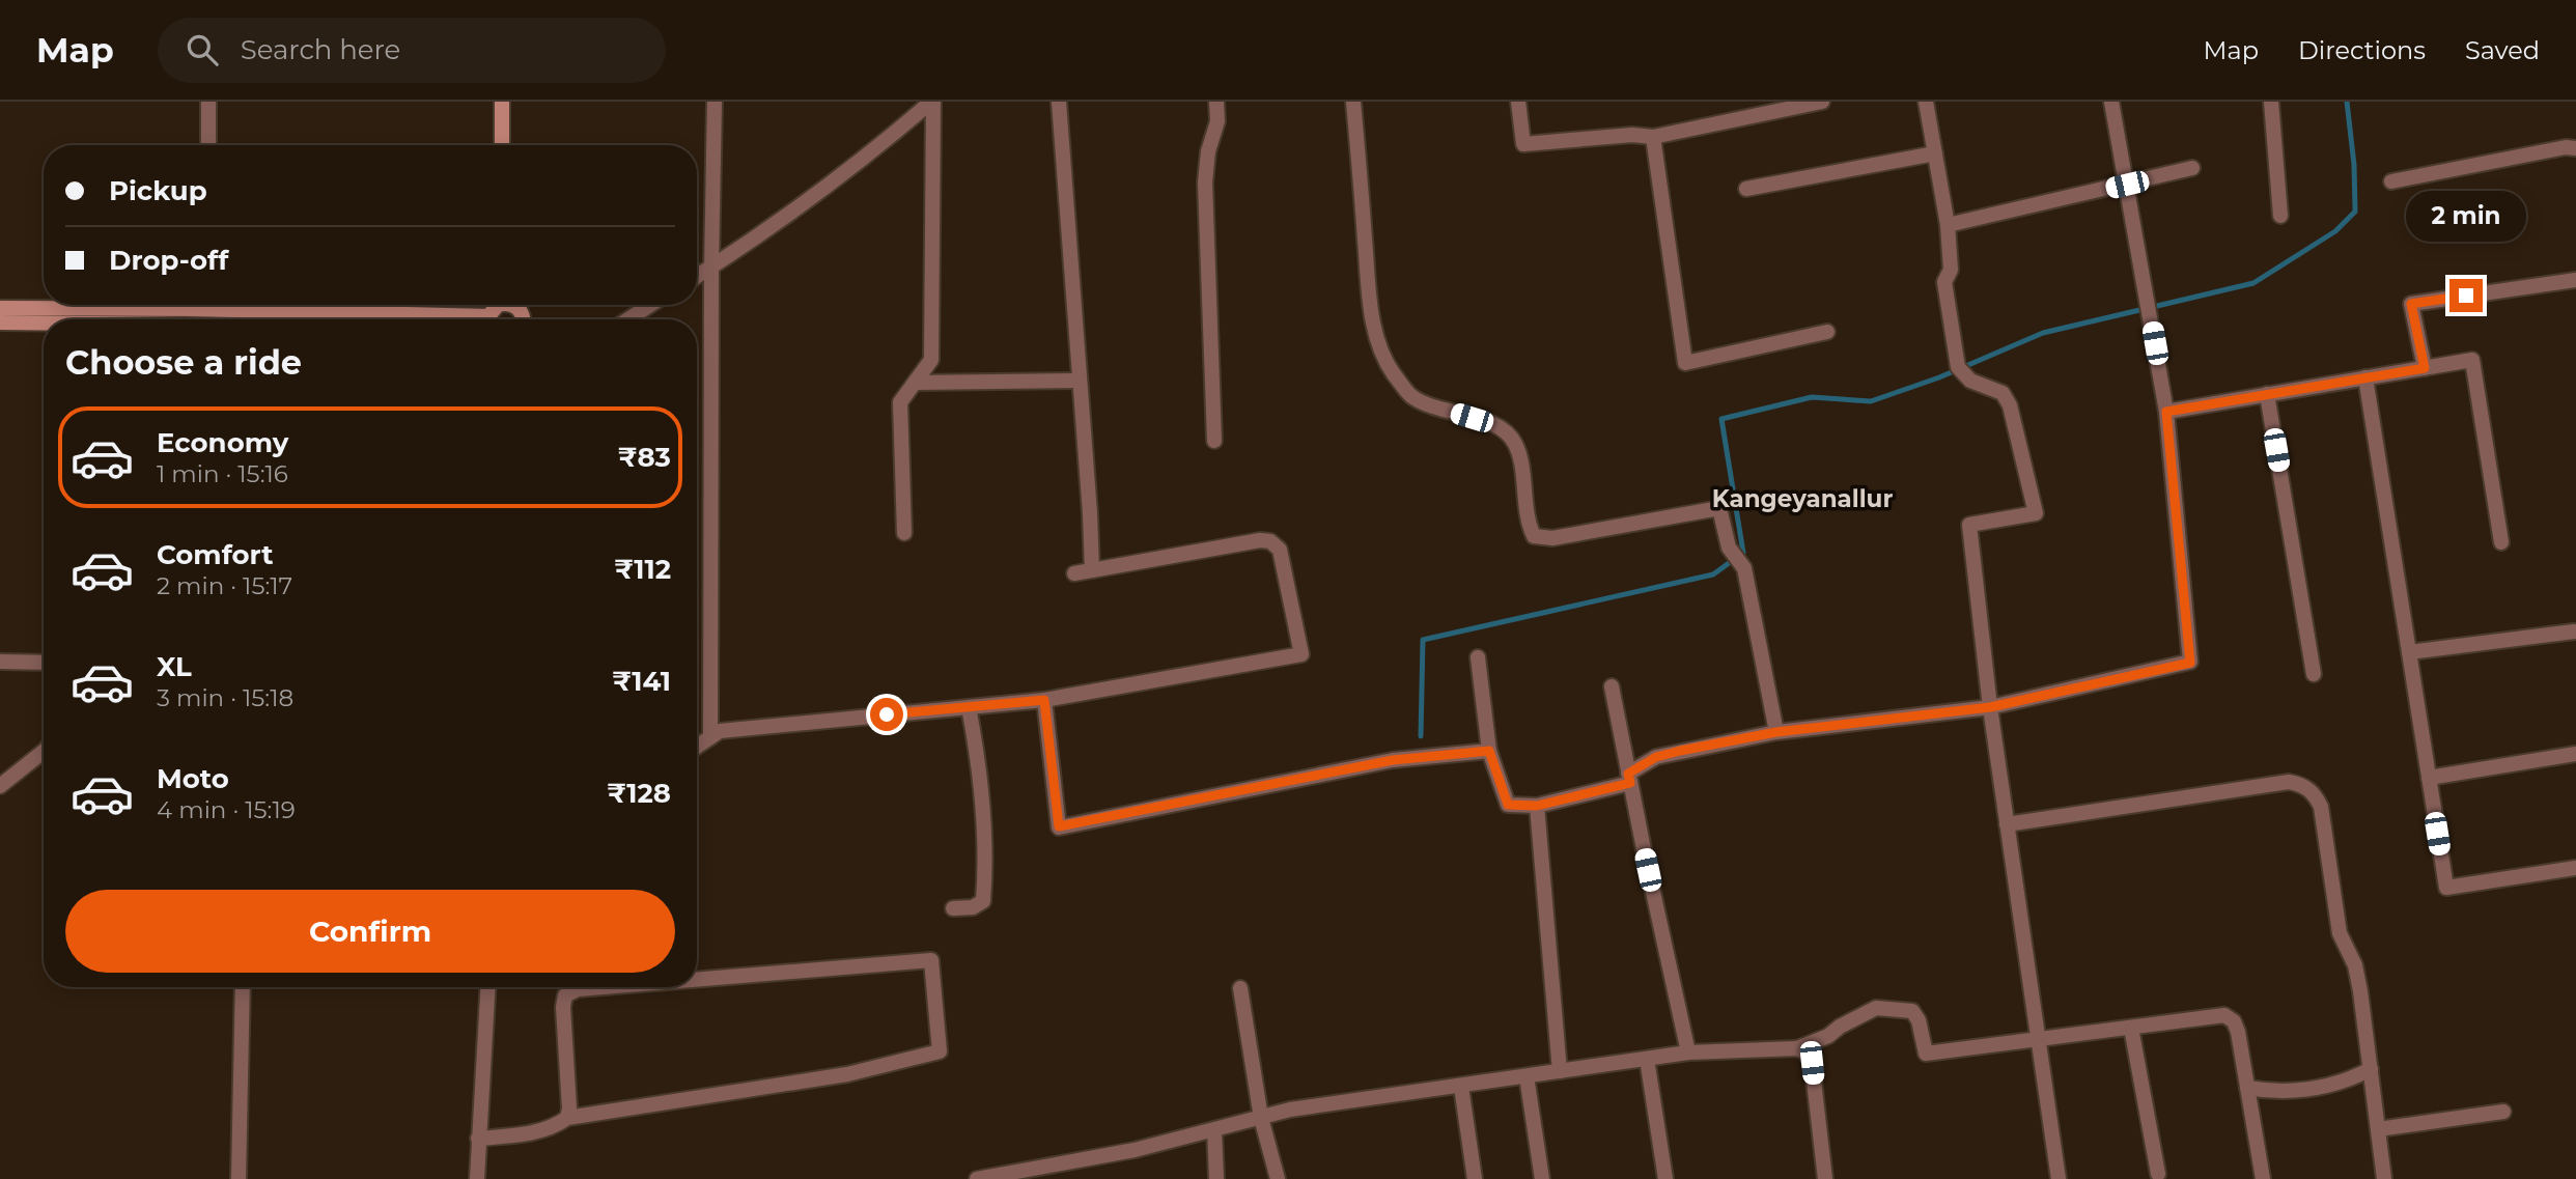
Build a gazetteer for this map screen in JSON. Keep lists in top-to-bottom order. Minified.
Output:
{"districts":["Kangeyanallur"],"page":{"header":"Map","search":"Search here","nav":["Map","Directions","Saved"],"banner":["Pickup","Drop-off"],"bubble":"2 min","heading":"Choose a ride","list":[{"name":"Economy","note":"1 min · 15:16","value":"₹83"},{"name":"Comfort","note":"2 min · 15:17","value":"₹112"},{"name":"XL","note":"3 min · 15:18","value":"₹141"},{"name":"Moto","note":"4 min · 15:19","value":"₹128"}],"buttons":"Confirm"}}
